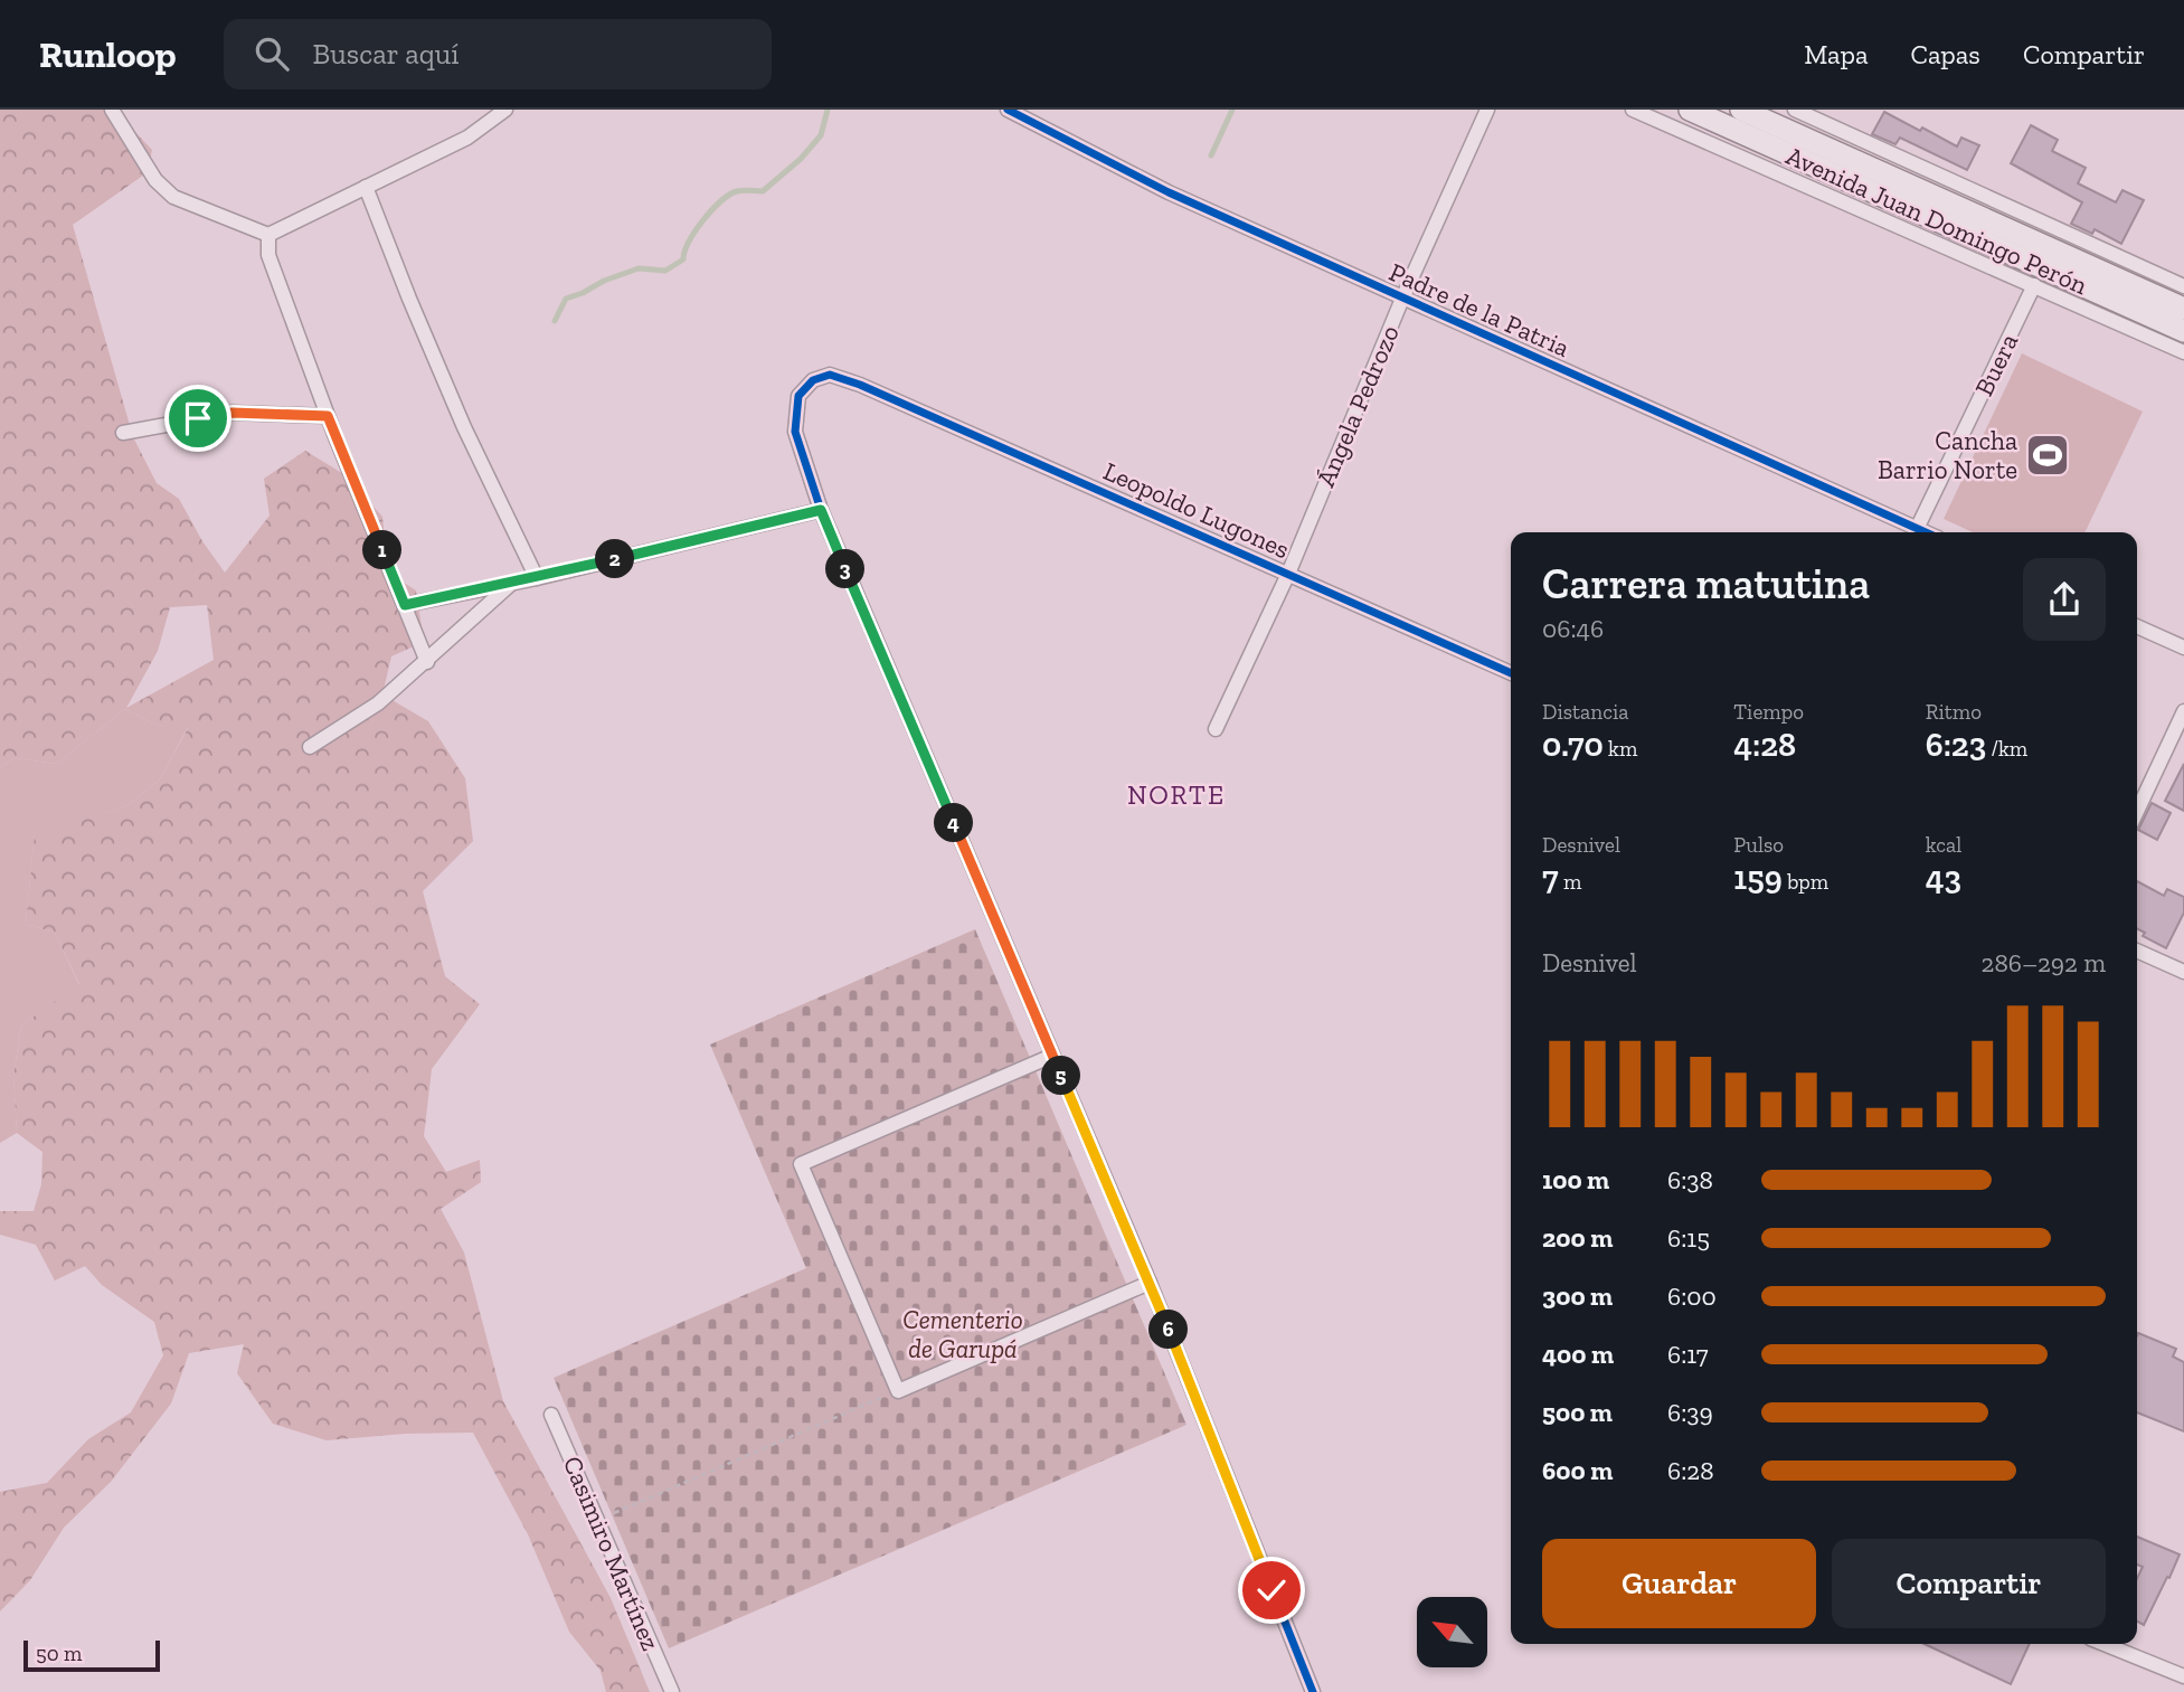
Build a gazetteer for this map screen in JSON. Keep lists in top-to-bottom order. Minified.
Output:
{"streets":{"main road":["Avenida Juan Domingo Perón"],"street":["Padre de la Patria","Buera","Ángela Pedrozo","Leopoldo Lugones","Casimiro Martínez"]},"crossings":[["Padre de la Patria","Buera"],["Padre de la Patria","Ángela Pedrozo"],["Ángela Pedrozo","Leopoldo Lugones"]],"districts":["NORTE"],"parks":["Cementerio de Garupá"],"places":{"sports":["Cancha Barrio Norte"]},"scale_bar":"50 m","north":"top left","page":{"header":"Runloop","search":"Buscar aquí","nav":["Mapa","Capas","Compartir"],"pins":["1","2","3","4","5","6"],"heading":["Carrera matutina","06:46"],"stats":[["Distancia","0.70 km"],["Tiempo","4:28"],["Ritmo","6:23 /km"],["Desnivel","7 m"],["Pulso","159 bpm"],["kcal","43"]],"chart":["Desnivel","286–292 m"],"list":[{"name":"100 m","note":"6:38"},{"name":"200 m","note":"6:15"},{"name":"300 m","note":"6:00"},{"name":"400 m","note":"6:17"},{"name":"500 m","note":"6:39"},{"name":"600 m","note":"6:28"}],"buttons":["Guardar","Compartir"],"scale":"50 m"}}
